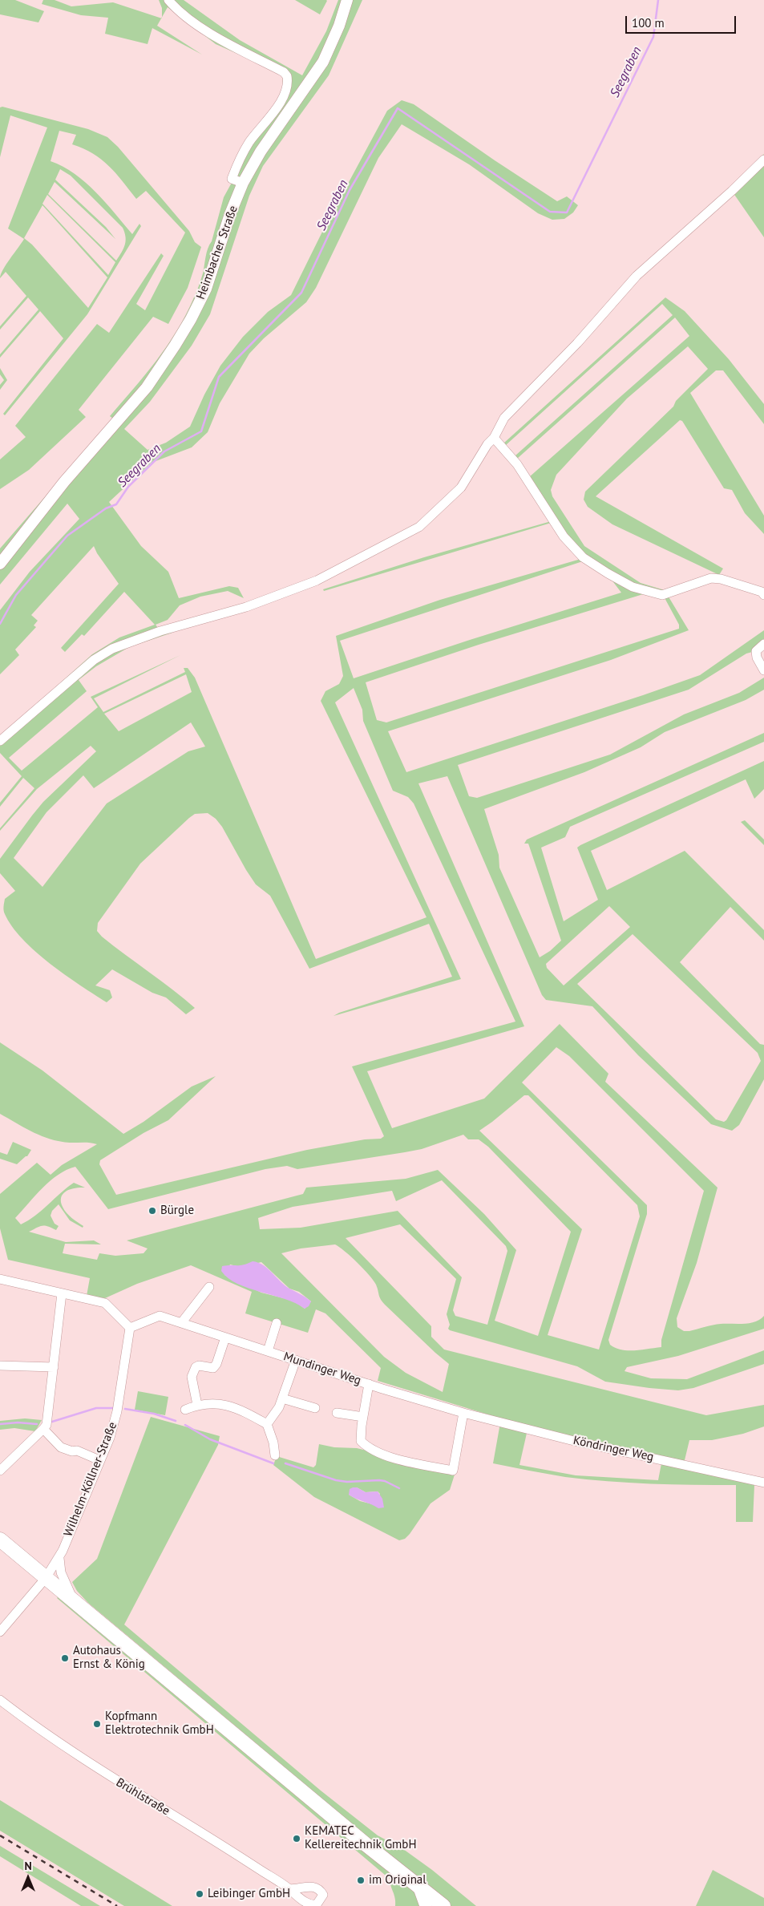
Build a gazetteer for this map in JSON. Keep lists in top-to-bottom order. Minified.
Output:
{"streets":{"street":["Heimbacher Straße","Mundinger Weg","Köndringer Weg","Wilhelm-Köllner-Straße","Brühlstraße"]},"crossings":[["Mundinger Weg","Köndringer Weg"],["Mundinger Weg","Wilhelm-Köllner-Straße"]],"water":["Seegraben"],"places":["Bürgle","Autohaus Ernst & König","Kopfmann Elektrotechnik GmbH","KEMATEC Kellereitechnik GmbH","im Original","Leibinger GmbH"],"scale_bar":"100 m","north":"top"}
